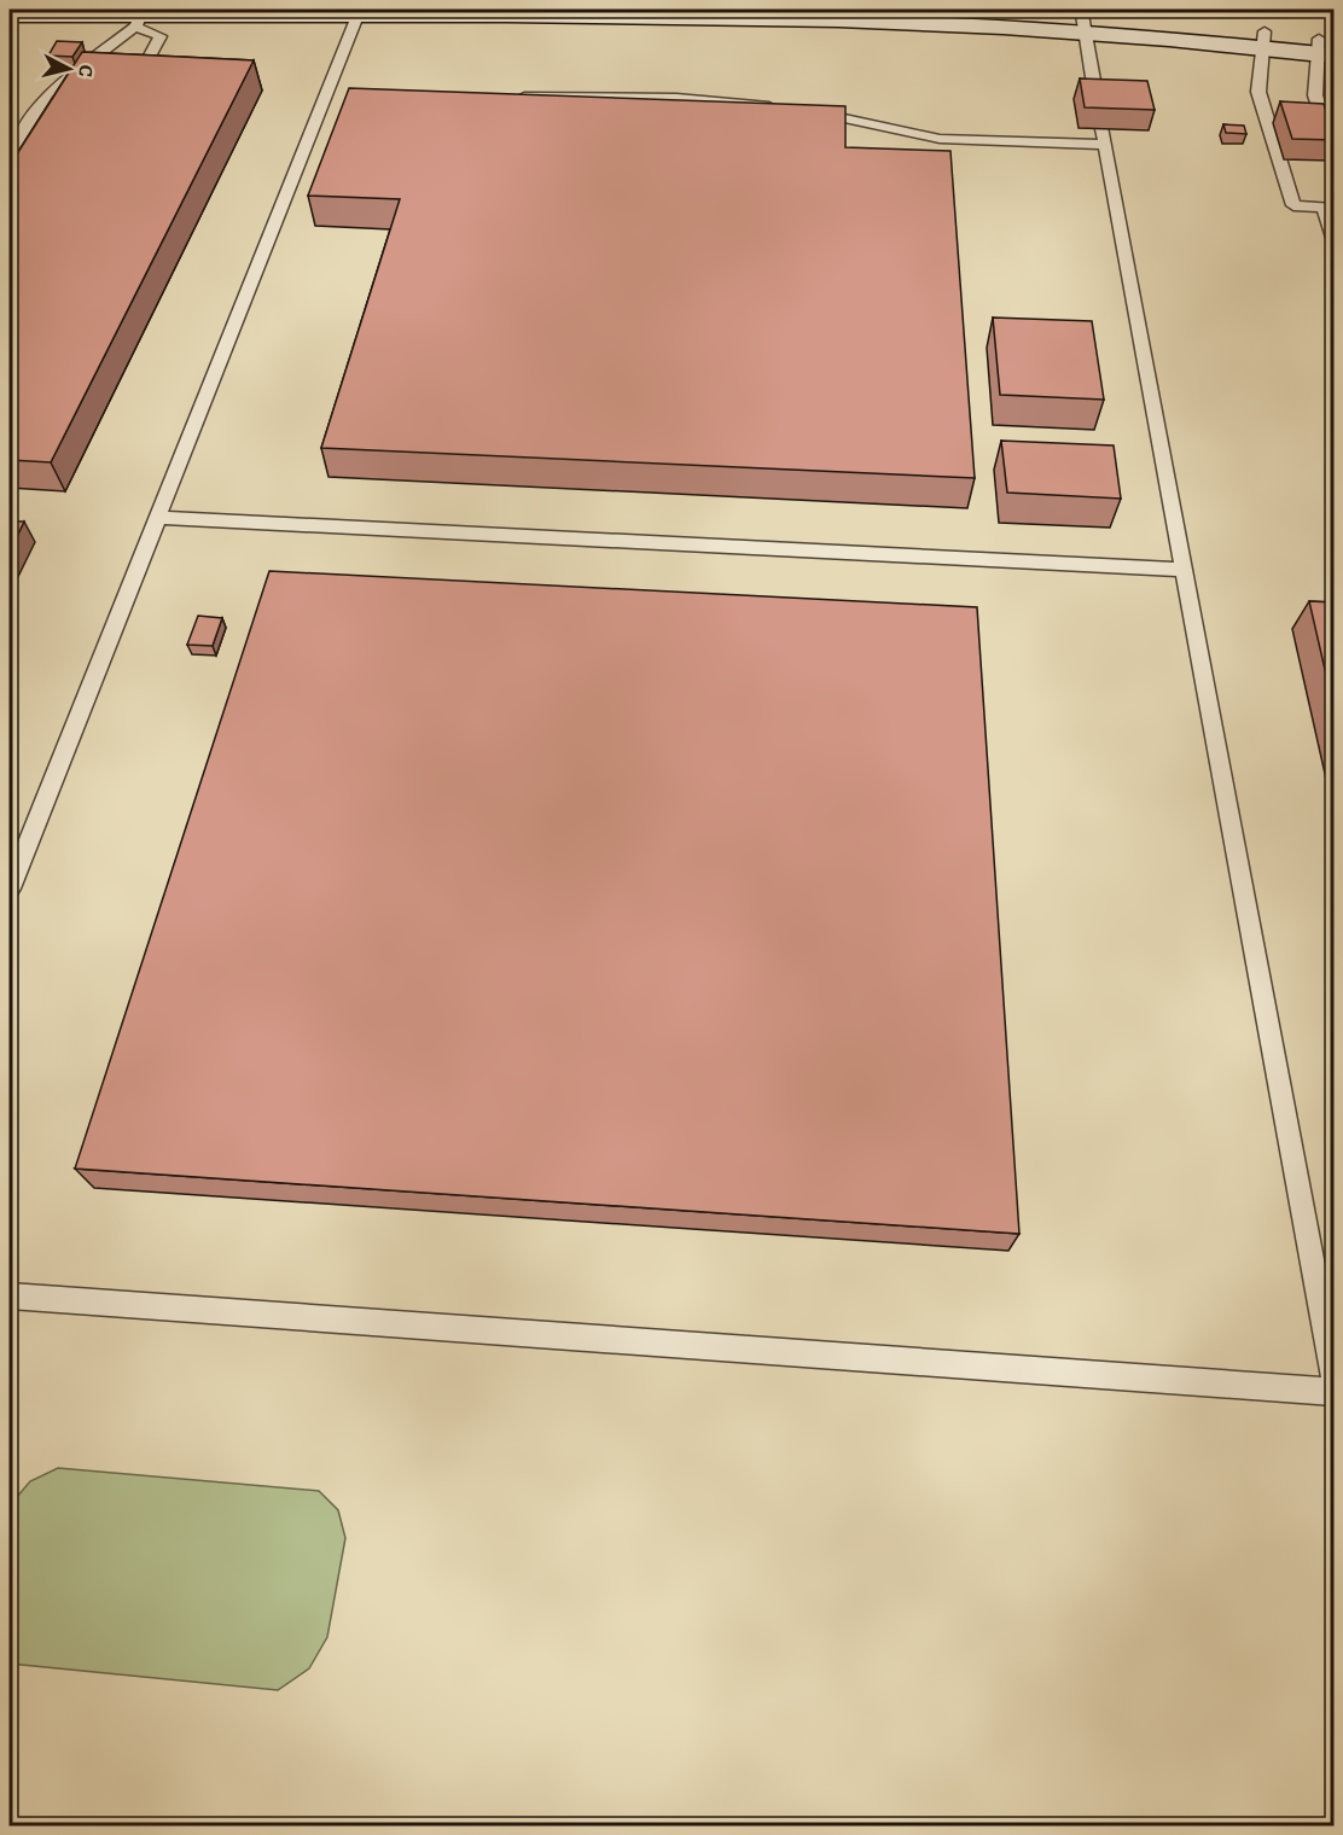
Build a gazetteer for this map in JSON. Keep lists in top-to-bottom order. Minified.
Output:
{"north":"right"}
